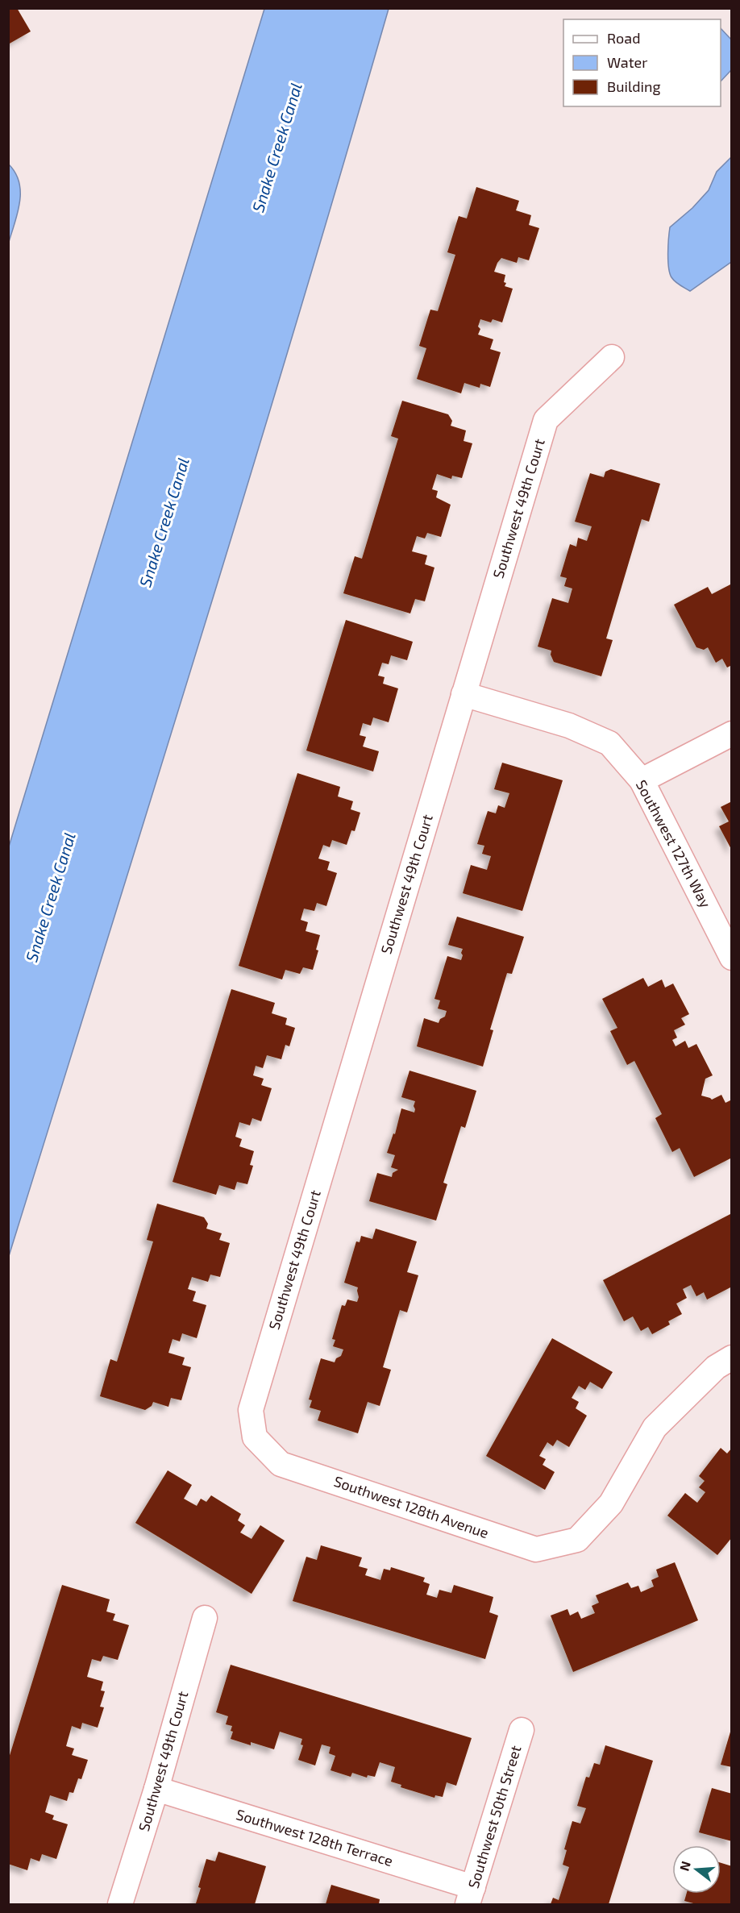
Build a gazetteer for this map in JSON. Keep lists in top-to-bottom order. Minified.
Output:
{"streets":{"street":["Southwest 49th Court","Southwest 127th Way","Southwest 128th Avenue","Southwest 50th Street","Southwest 128th Terrace"]},"crossings":[["Southwest 49th Court","Southwest 127th Way"],["Southwest 49th Court","Southwest 128th Avenue"],["Southwest 49th Court","Southwest 128th Terrace"],["Southwest 50th Street","Southwest 128th Terrace"]],"water":["Snake Creek Canal"],"legend":["Road","Water","Building"],"north":"left"}
